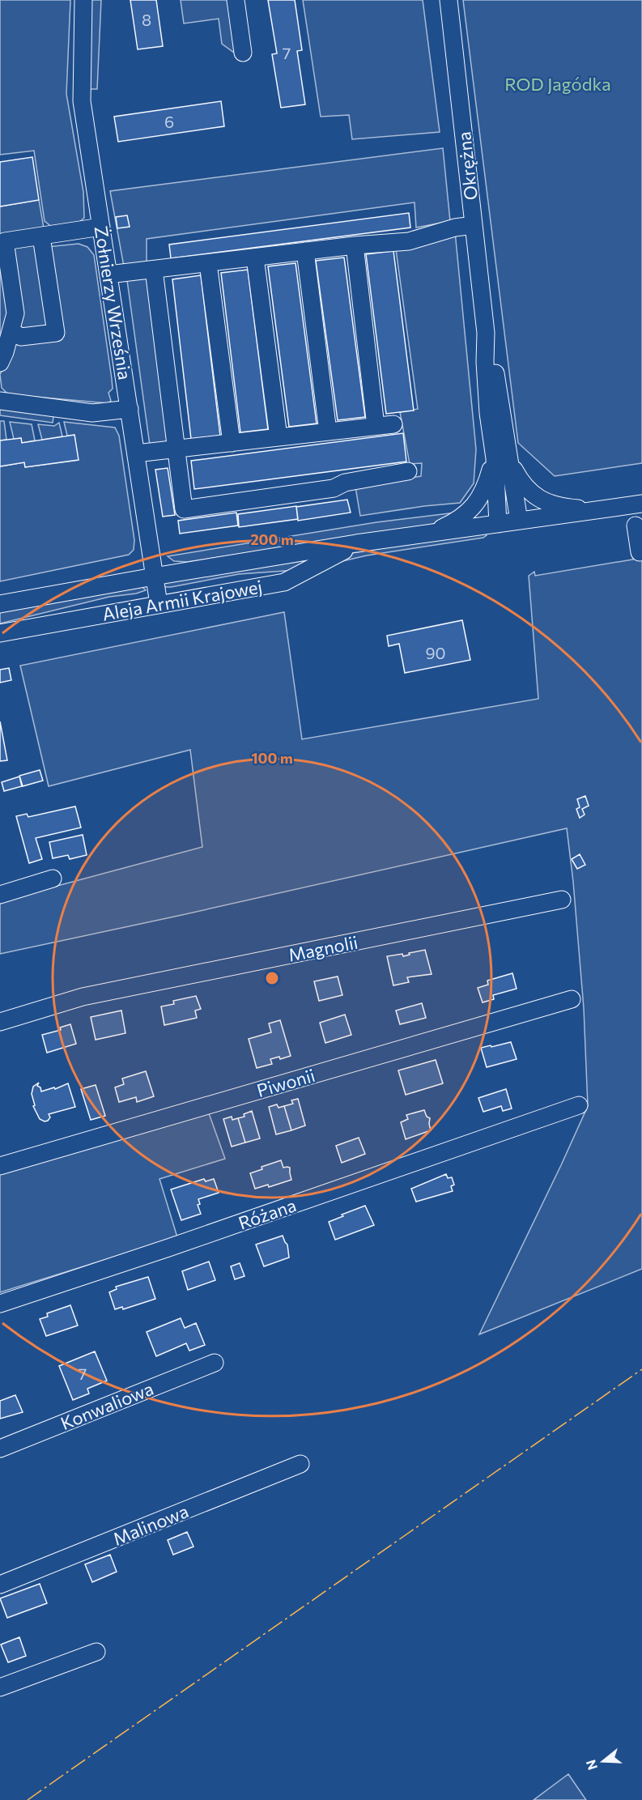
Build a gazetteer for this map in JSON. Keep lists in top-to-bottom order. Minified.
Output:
{"streets":{"street":["Okrężna","Żołnierzy Września","Aleja Armii Krajowej","Magnolii","Piwonii","Różana","Konwaliowa","Malinowa"]},"crossings":[["Okrężna","Aleja Armii Krajowej"],["Żołnierzy Września","Aleja Armii Krajowej"]],"parks":["ROD Jagódka"],"house_numbers":["8","7","6","90","7"],"north":"left","rings":["200 m","100 m"]}
